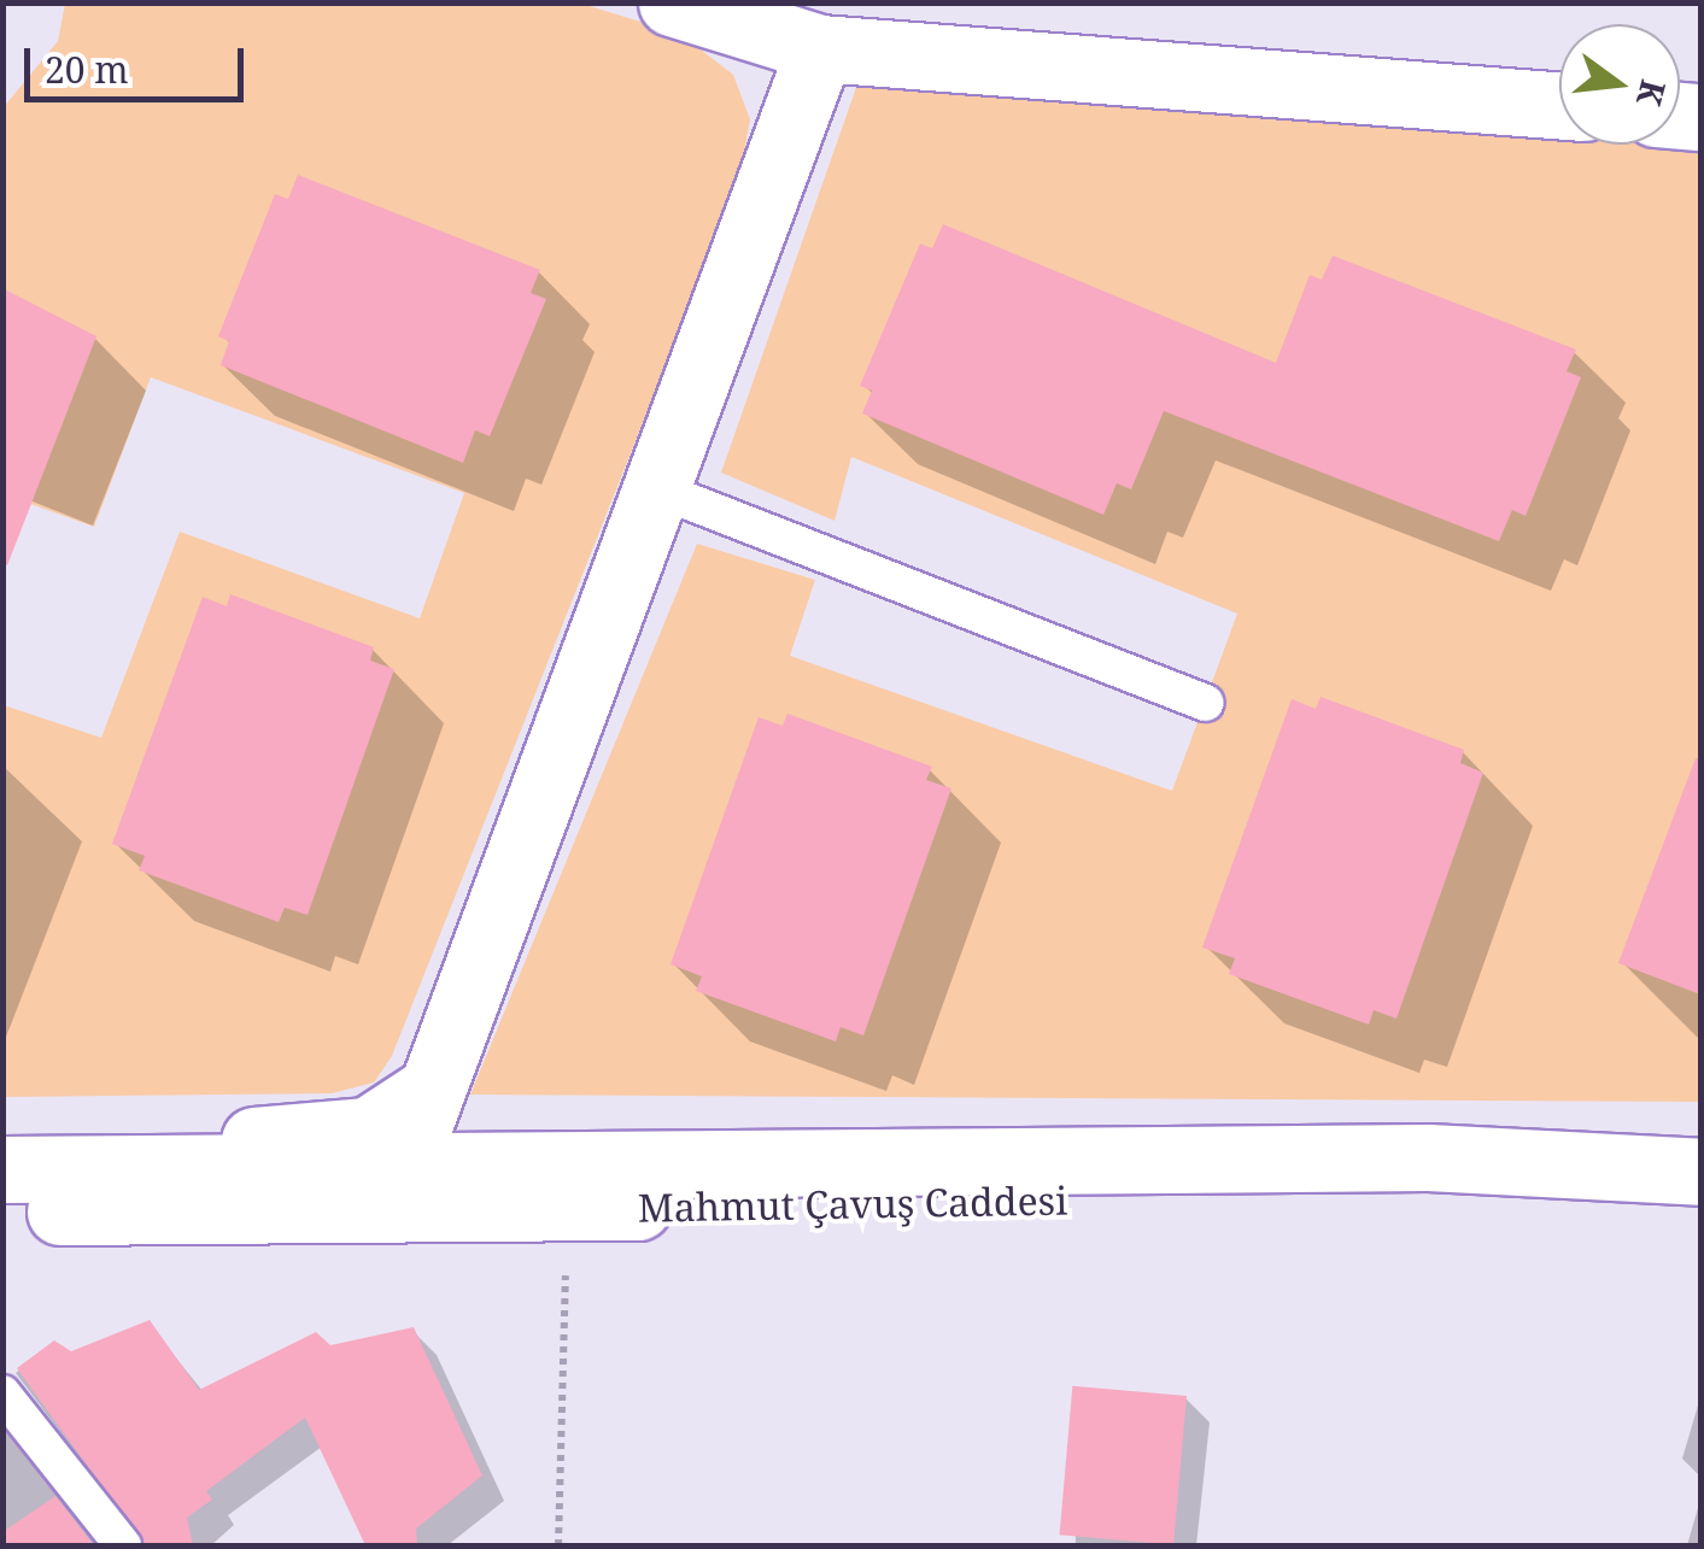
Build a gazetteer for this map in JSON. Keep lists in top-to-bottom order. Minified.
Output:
{"streets":{"main road":["Mahmut Çavuş Caddesi"]},"scale_bar":"20 m","north":"right"}
